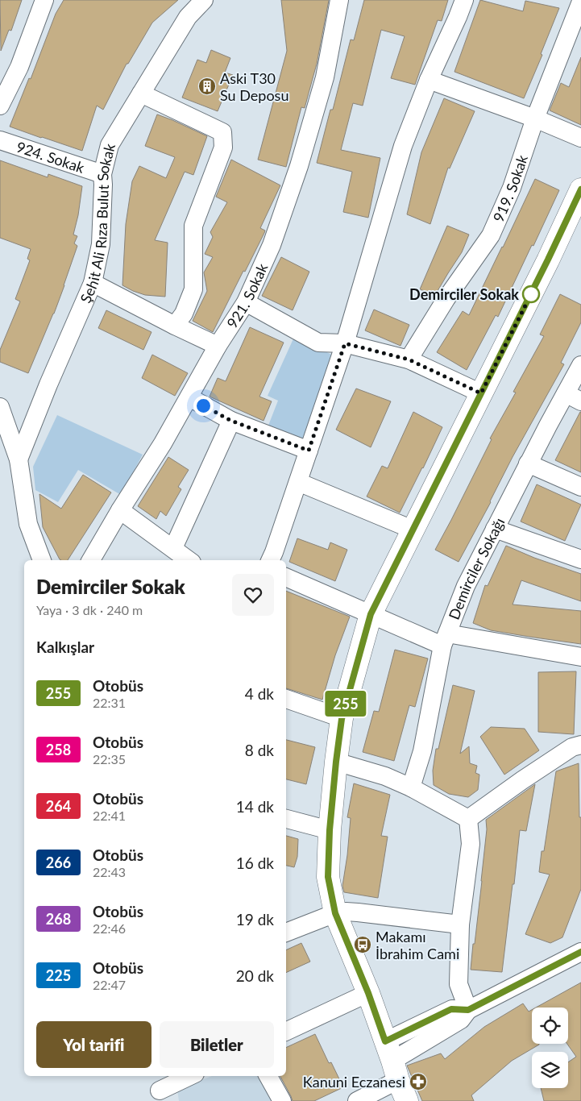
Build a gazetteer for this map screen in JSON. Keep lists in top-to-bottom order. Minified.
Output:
{"streets":{"street":["924. Sokak","919. Sokak","Şehit Ali Rıza Bulut Sokak","921. Sokak","Demirciler Sokağı"]},"crossings":[["924. Sokak","Şehit Ali Rıza Bulut Sokak"]],"places":{"building":["Aski T30 Su Deposu"],"other":["Demirciler Sokak"],"bus stop":["Makamı İbrahim Cami"],"pharmacy":["Kanuni Eczanesi"]},"lines":["bus line 255"],"page":{"on_map":"255","heading":[["Demirciler Sokak","Yaya · 3 dk · 240 m"],"Kalkışlar"],"list":[{"mark":"255","name":"Otobüs","note":"22:31","value":"4 dk"},{"mark":"258","name":"Otobüs","note":"22:35","value":"8 dk"},{"mark":"264","name":"Otobüs","note":"22:41","value":"14 dk"},{"mark":"266","name":"Otobüs","note":"22:43","value":"16 dk"},{"mark":"268","name":"Otobüs","note":"22:46","value":"19 dk"},{"mark":"225","name":"Otobüs","note":"22:47","value":"20 dk"}],"buttons":["Yol tarifi","Biletler"]}}
